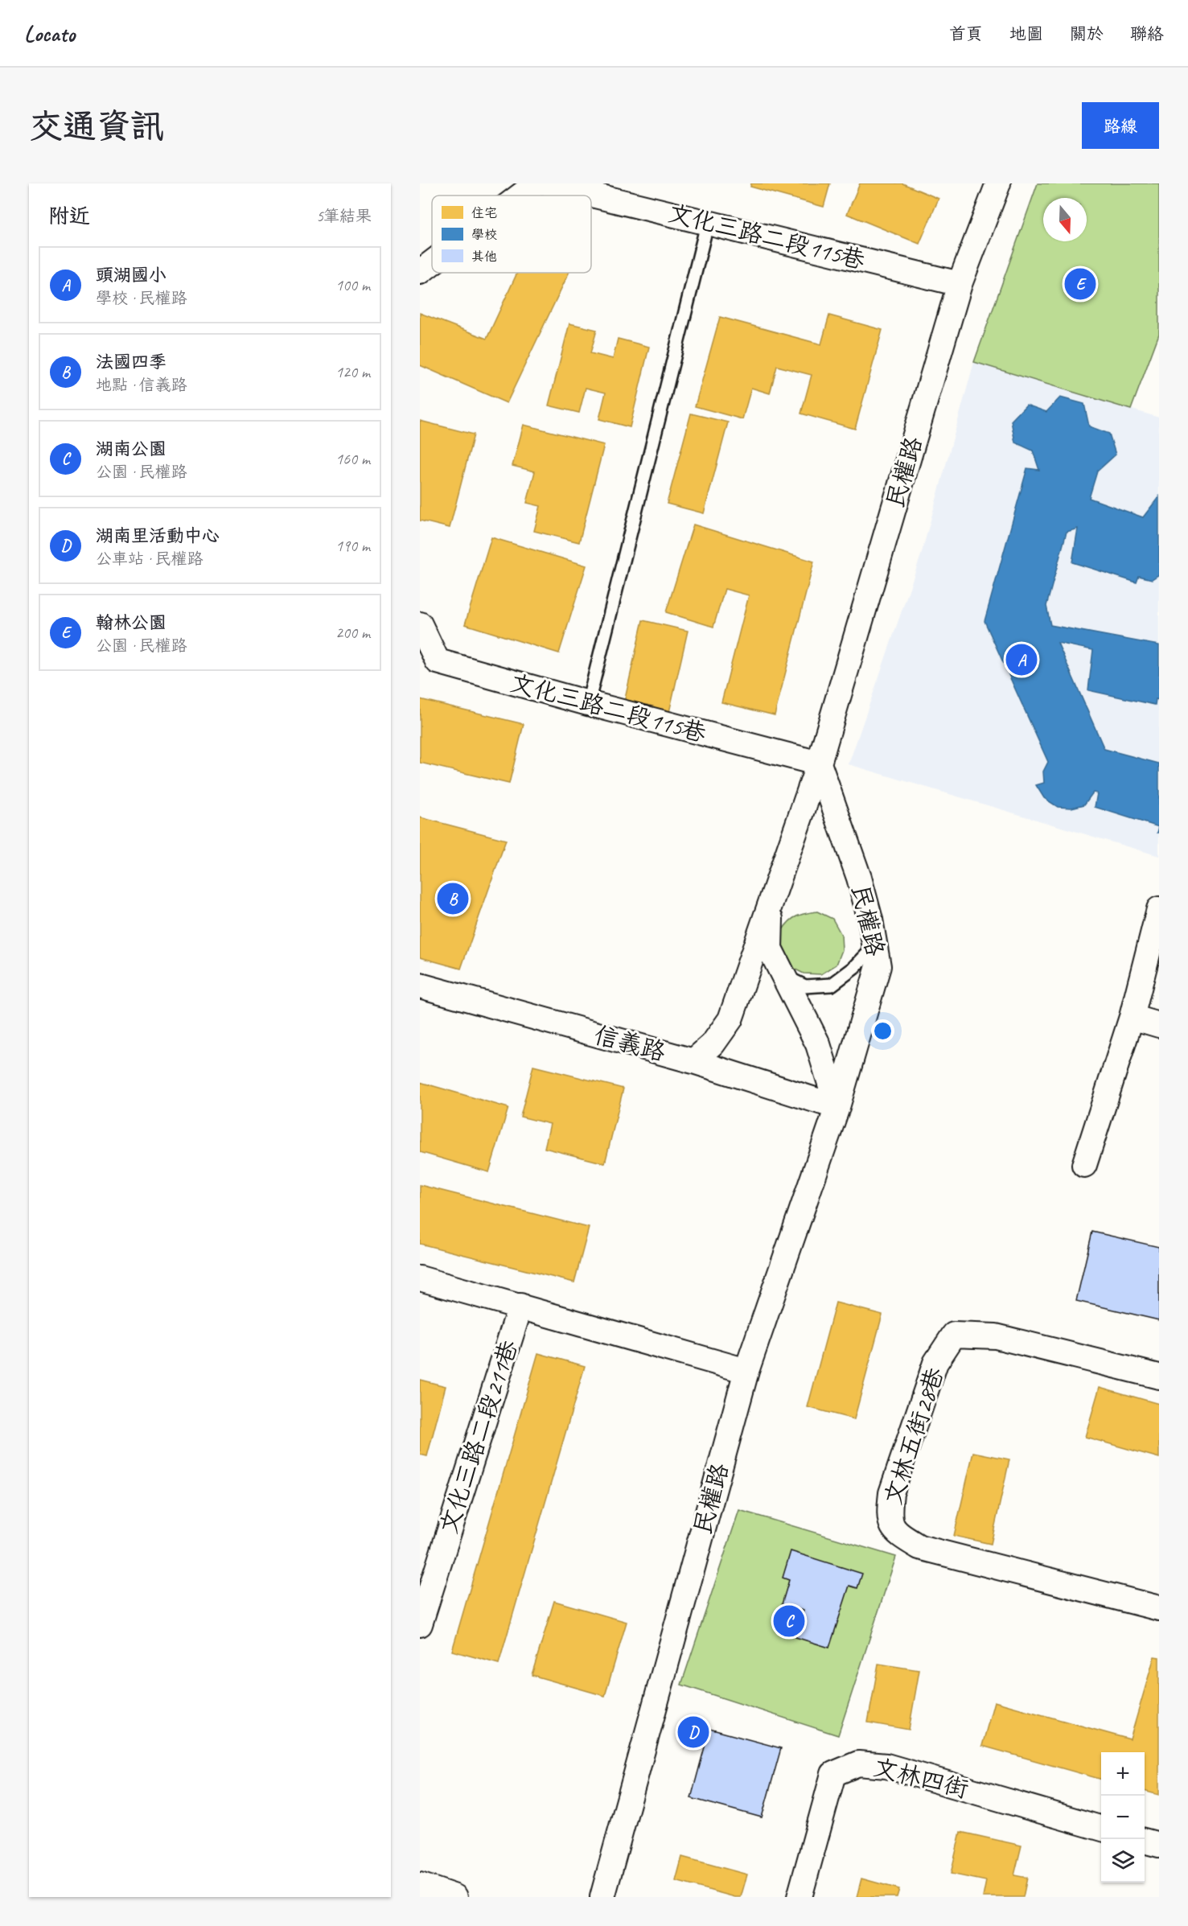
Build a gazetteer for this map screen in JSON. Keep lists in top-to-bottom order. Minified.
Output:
{"streets":{"street":["文化三路二段115巷","民權路","信義路","文林五街28巷","文化三路二段211巷","文林四街"]},"crossings":[["文化三路二段115巷","民權路"],["民權路","信義路"],["民權路","文化三路二段211巷"]],"legend":["住宅","學校","其他"],"north":"bottom","page":{"header":"Locato","nav":["首頁","地圖","關於","聯絡"],"buttons":"路線","title":"交通資訊","heading":["附近","5筆結果"],"list":[{"mark":"A","name":"頭湖國小","note":"學校 · 民權路","value":"100 m"},{"mark":"B","name":"法國四季","note":"地點 · 信義路","value":"120 m"},{"mark":"C","name":"湖南公園","note":"公園 · 民權路","value":"160 m"},{"mark":"D","name":"湖南里活動中心","note":"公車站 · 民權路","value":"190 m"},{"mark":"E","name":"翰林公園","note":"公園 · 民權路","value":"200 m"}],"pins":["E","A","B","C","D"],"map_buttons":["+","−"]}}
